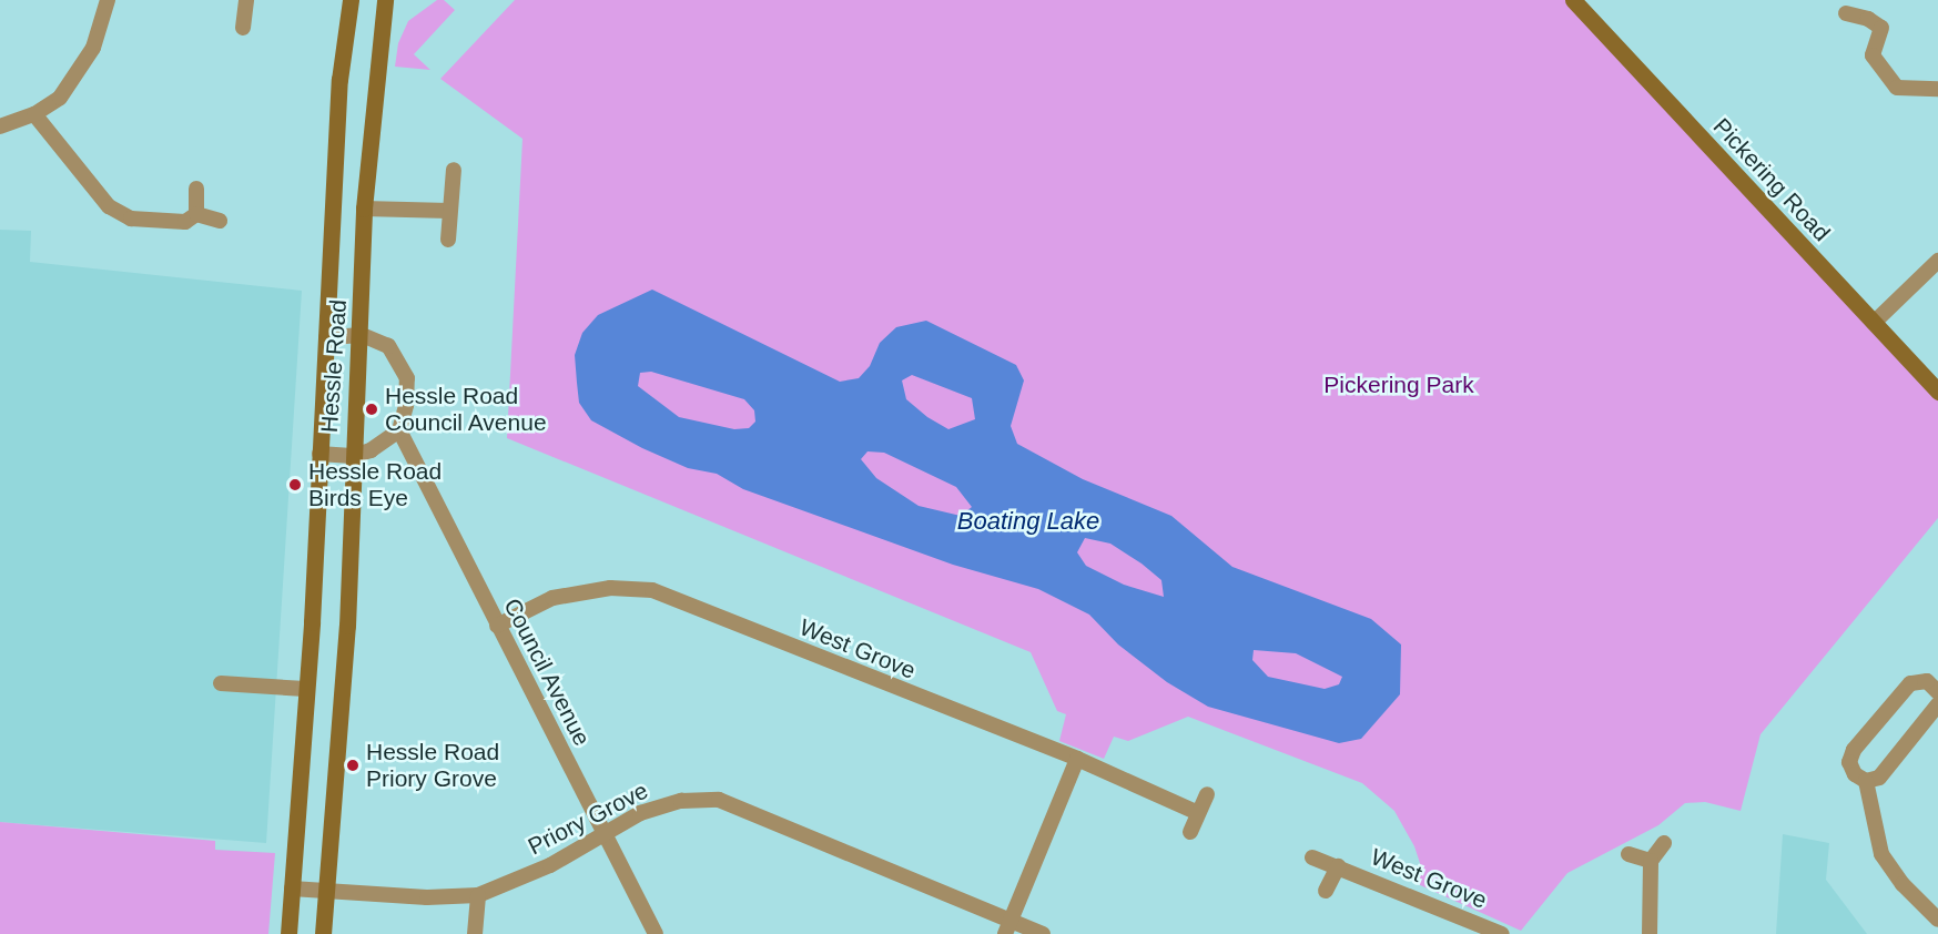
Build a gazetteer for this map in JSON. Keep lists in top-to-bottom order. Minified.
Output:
{"streets":{"street":["Pickering Road","Hessle Road","West Grove","Council Avenue","Priory Grove"]},"crossings":[["Hessle Road","Priory Grove"],["West Grove","Council Avenue"],["Council Avenue","Priory Grove"]],"water":["Boating Lake"],"parks":["Pickering Park"],"places":["Hessle Road Council Avenue","Hessle Road Birds Eye","Hessle Road Priory Grove"]}
